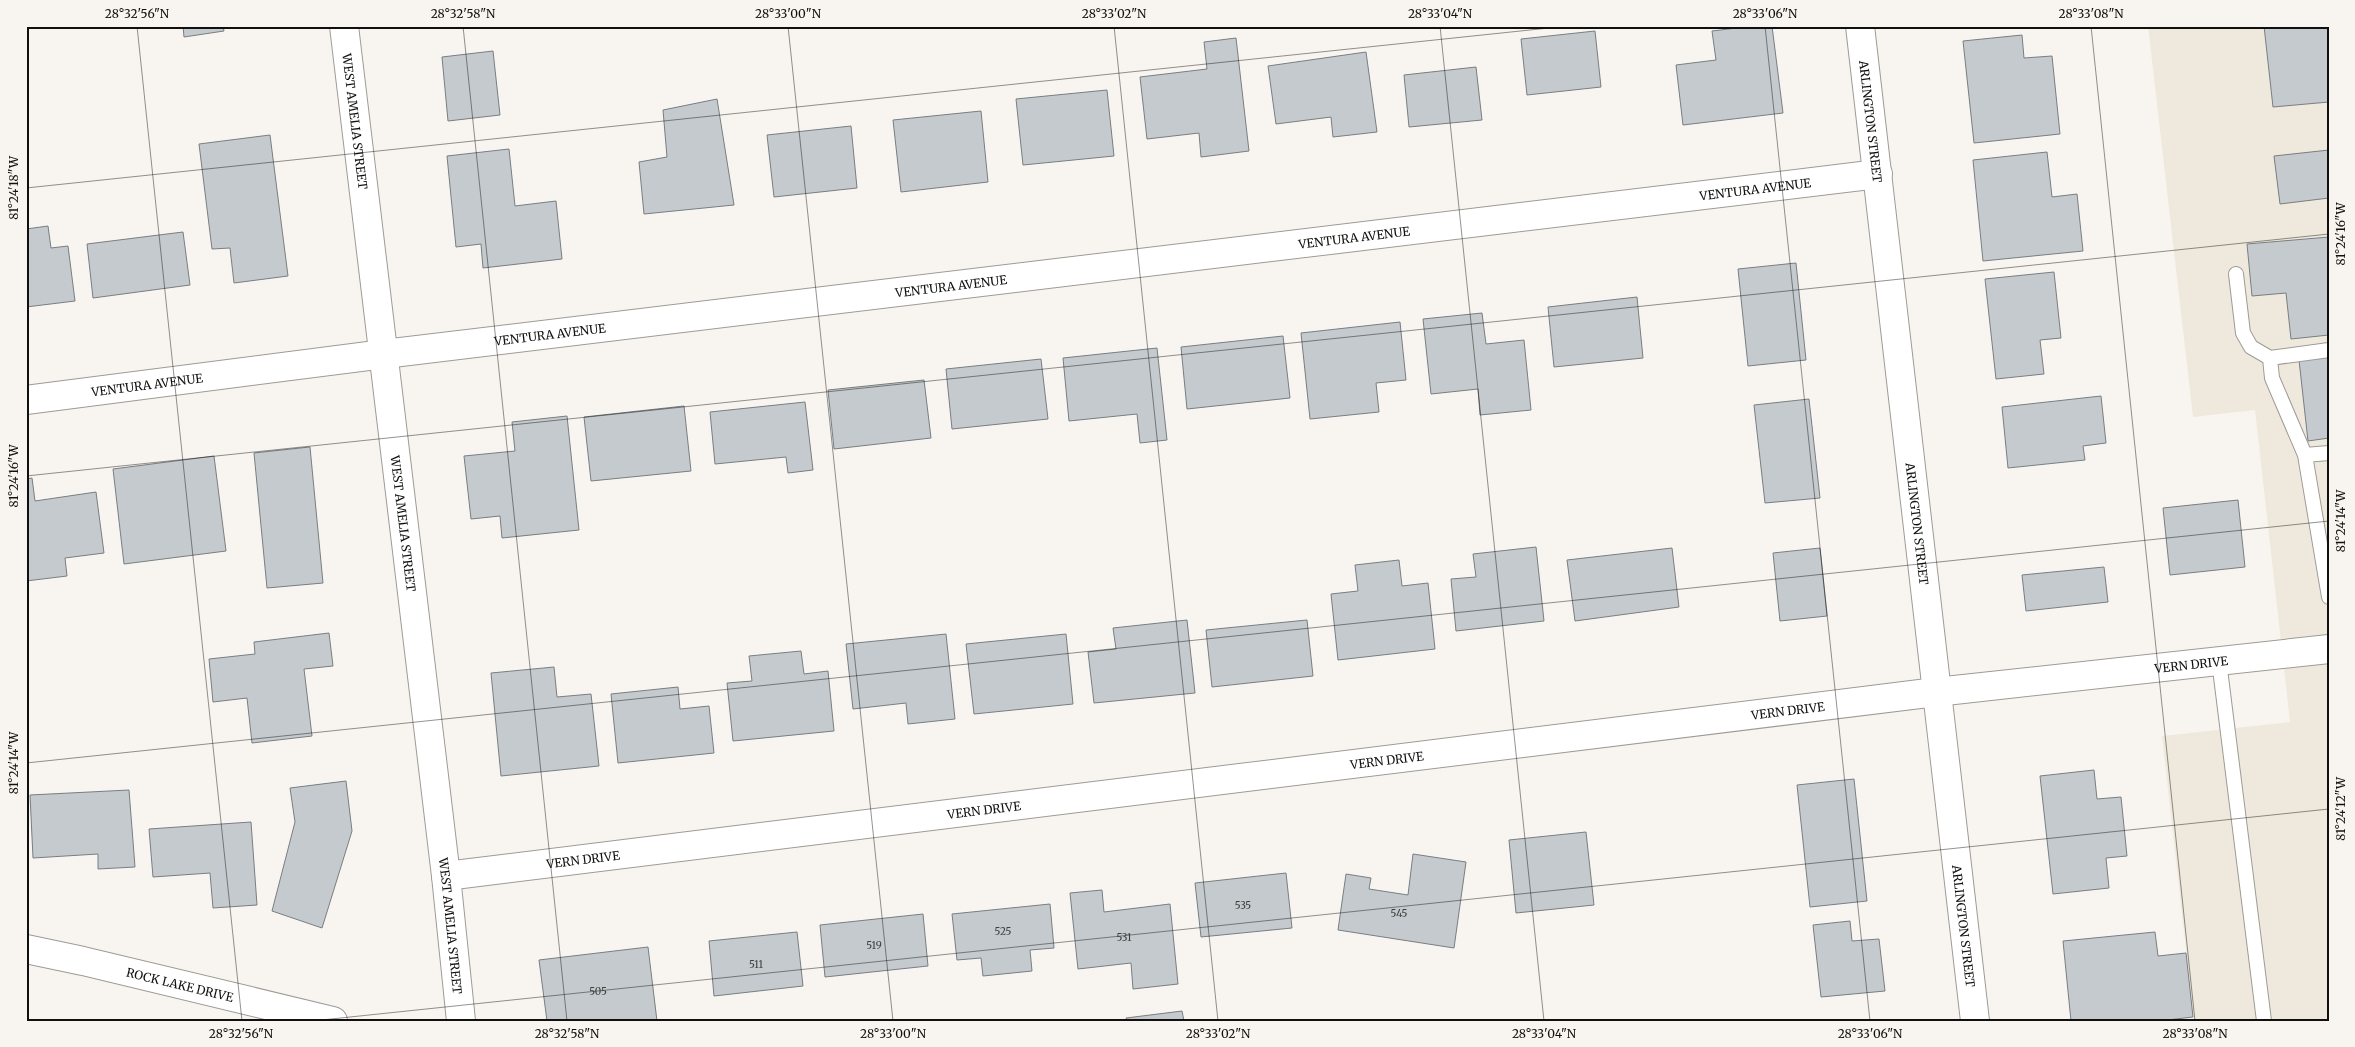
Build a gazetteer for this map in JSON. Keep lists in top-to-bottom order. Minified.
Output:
{"streets":{"street":["WEST AMELIA STREET","ARLINGTON STREET","VENTURA AVENUE","VERN DRIVE","ROCK LAKE DRIVE"]},"crossings":[["WEST AMELIA STREET","VENTURA AVENUE"],["WEST AMELIA STREET","VERN DRIVE"],["ARLINGTON STREET","VENTURA AVENUE"],["ARLINGTON STREET","VERN DRIVE"]],"house_numbers":["535","545","525","531","519","511","505"],"coordinates":["28°32'56\"N","28°32'58\"N","28°33'00\"N","28°33'02\"N","28°33'04\"N","28°33'06\"N","28°33'08\"N","81°24'18\"W","81°24'16\"W","81°24'14\"W","81°24'12\"W"]}
